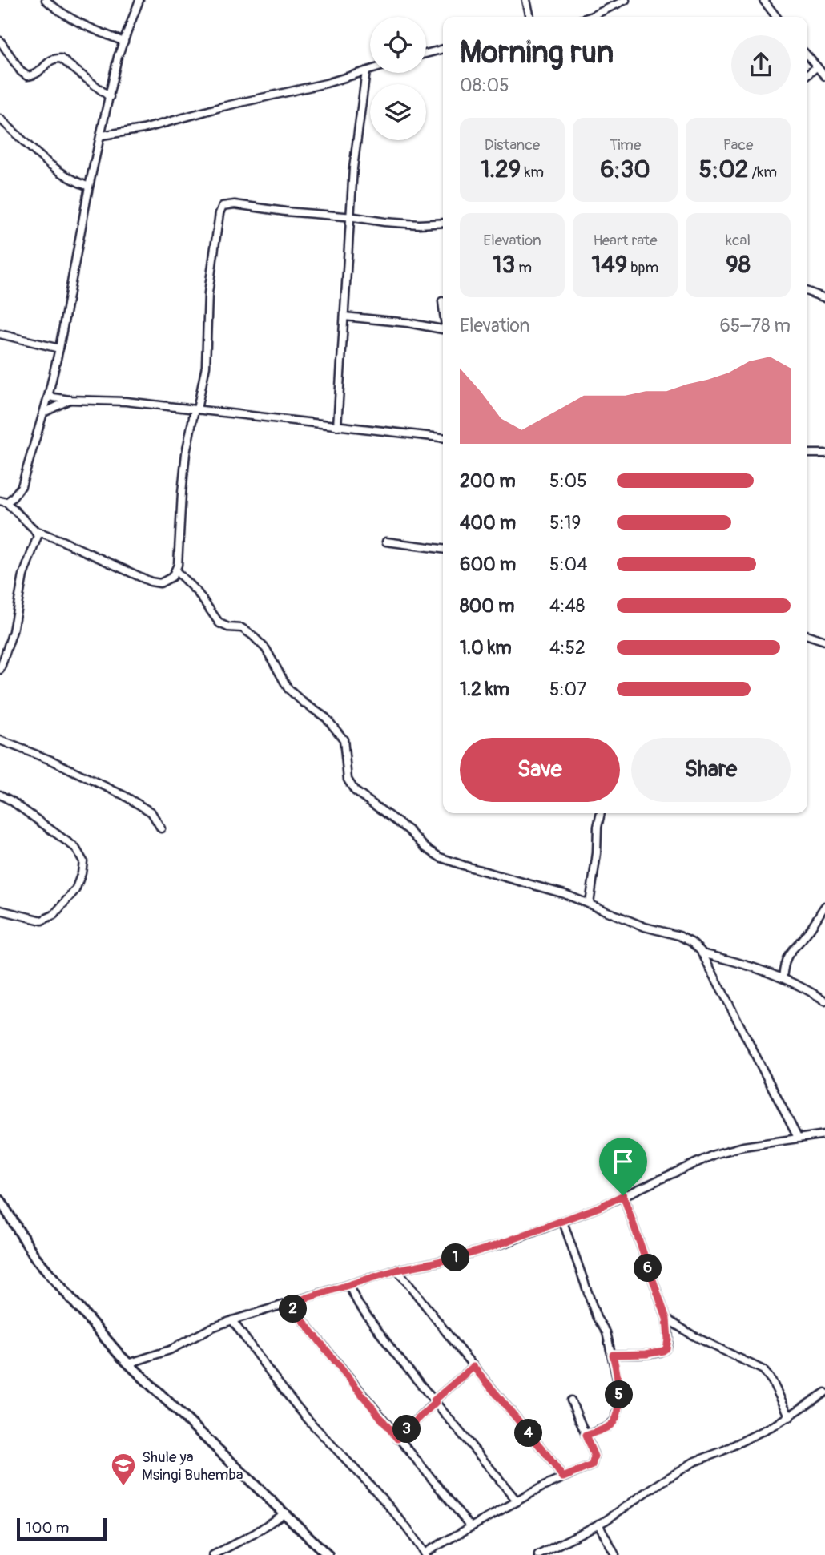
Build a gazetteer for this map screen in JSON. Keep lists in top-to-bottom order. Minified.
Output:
{"places":{"school or university":["Shule ya Msingi Buhemba"]},"scale_bar":"100 m","page":{"heading":["Morning run","08:05"],"stats":[["Distance","1.29 km"],["Time","6:30"],["Pace","5:02 /km"],["Elevation","13 m"],["Heart rate","149 bpm"],["kcal","98"]],"chart":["Elevation","65–78 m"],"list":[{"name":"200 m","note":"5:05"},{"name":"400 m","note":"5:19"},{"name":"600 m","note":"5:04"},{"name":"800 m","note":"4:48"},{"name":"1.0 km","note":"4:52"},{"name":"1.2 km","note":"5:07"}],"buttons":["Save","Share"],"pins":["1","6","2","5","3","4"],"scale":"100 m"}}
